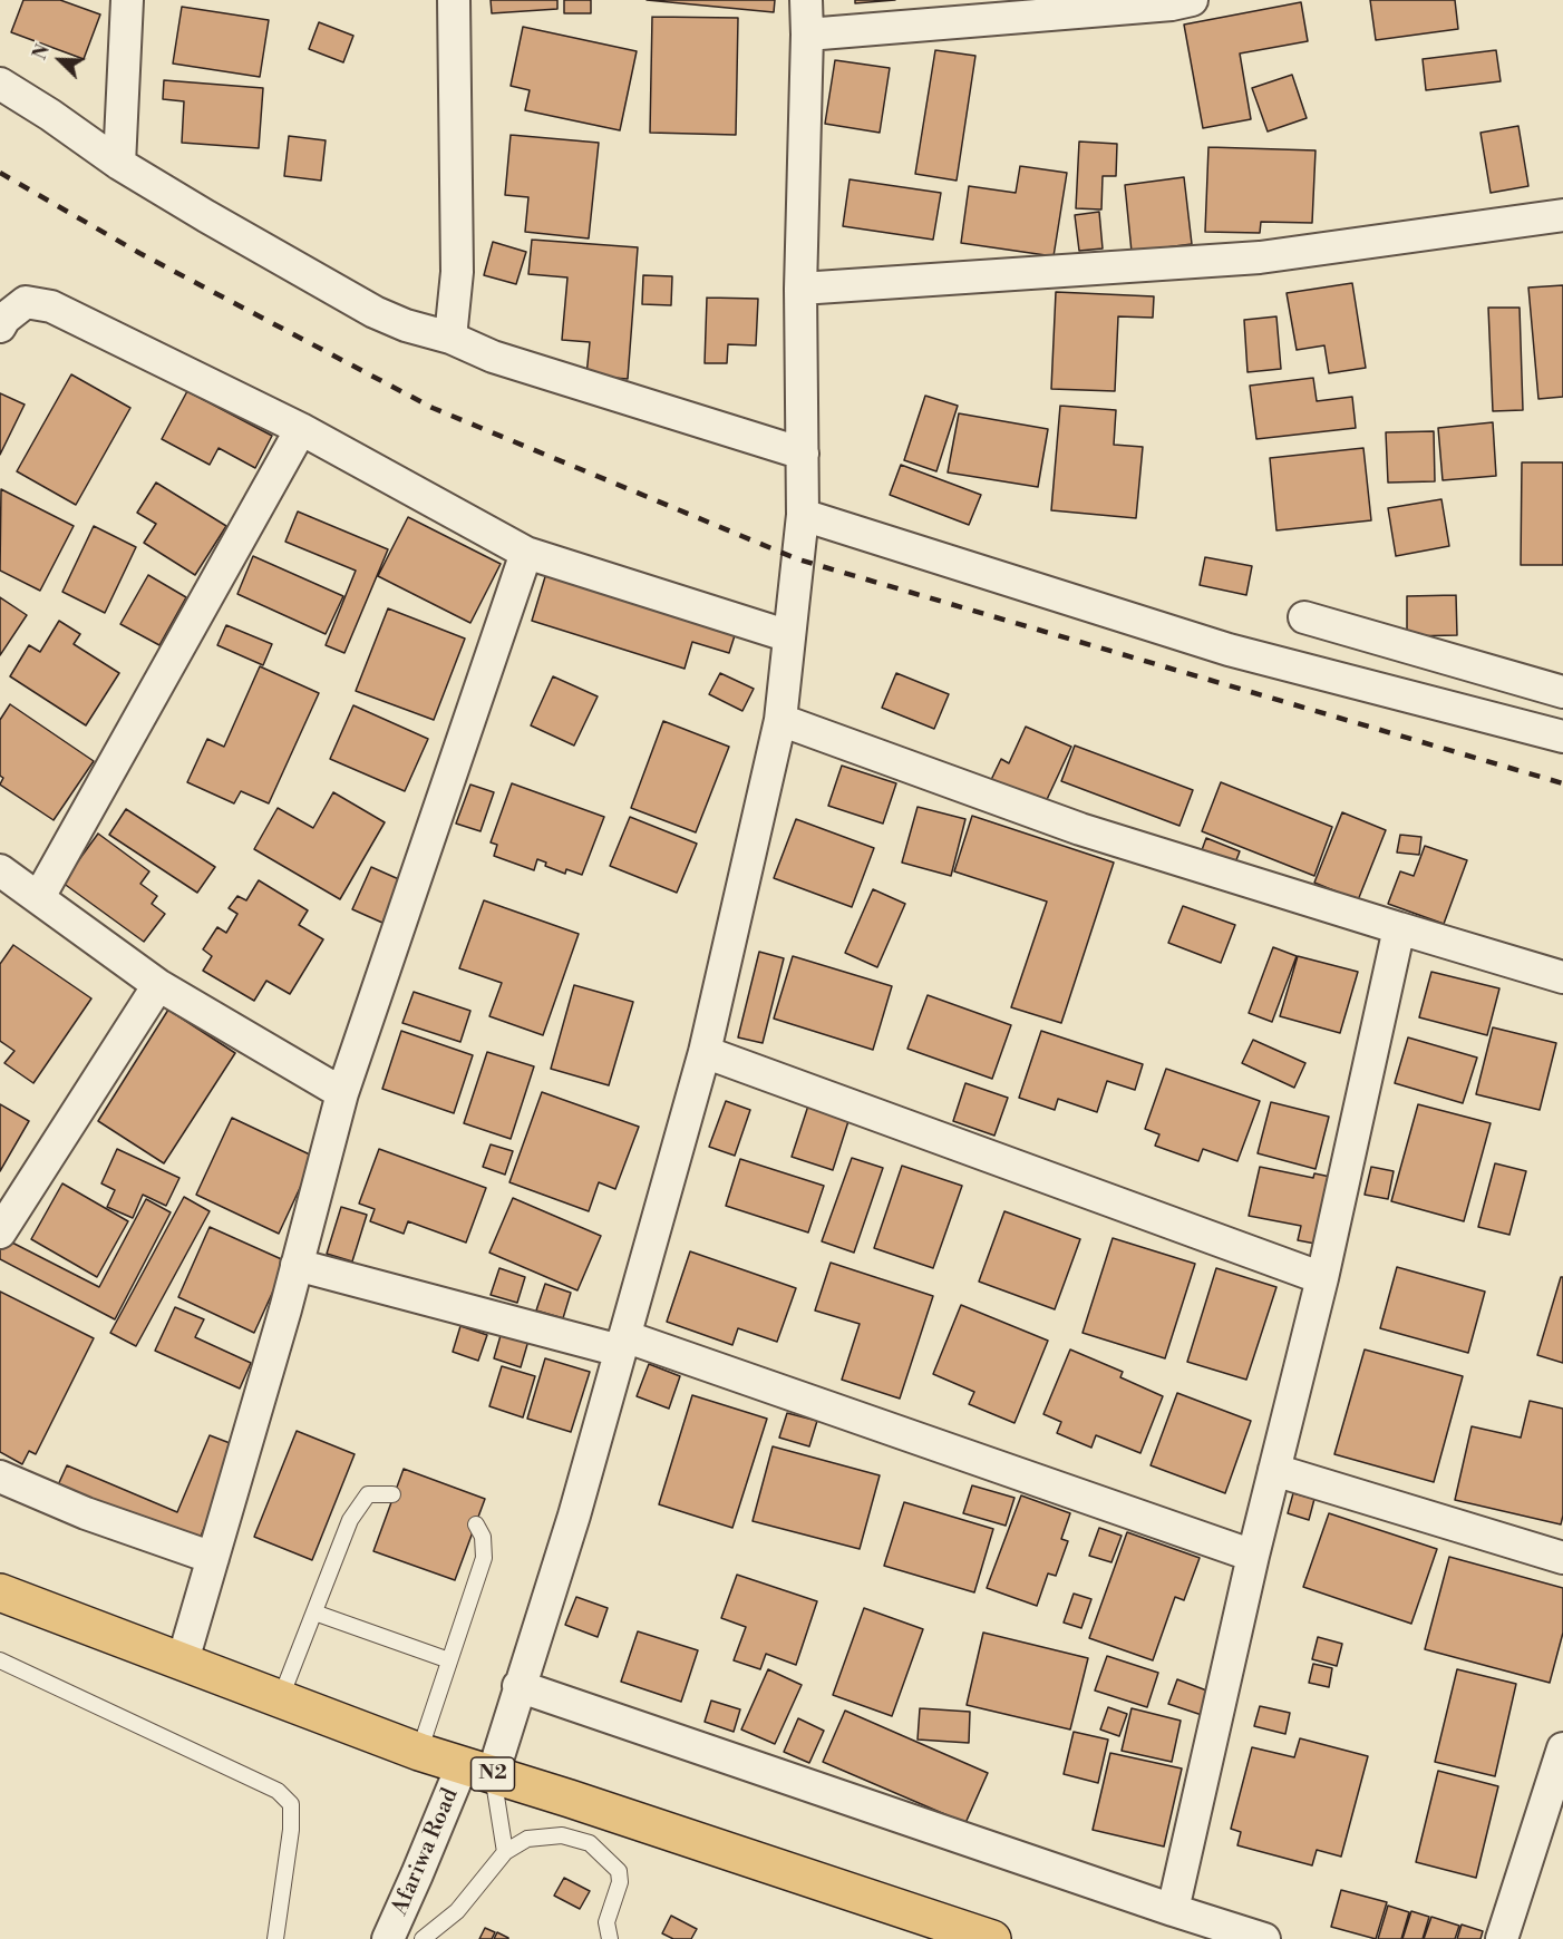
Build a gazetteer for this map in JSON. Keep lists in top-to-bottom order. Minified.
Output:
{"streets":{"highway":["N2"],"street":["Afariwa Road"]},"crossings":[["N2","Afariwa Road"]],"north":"top left"}
